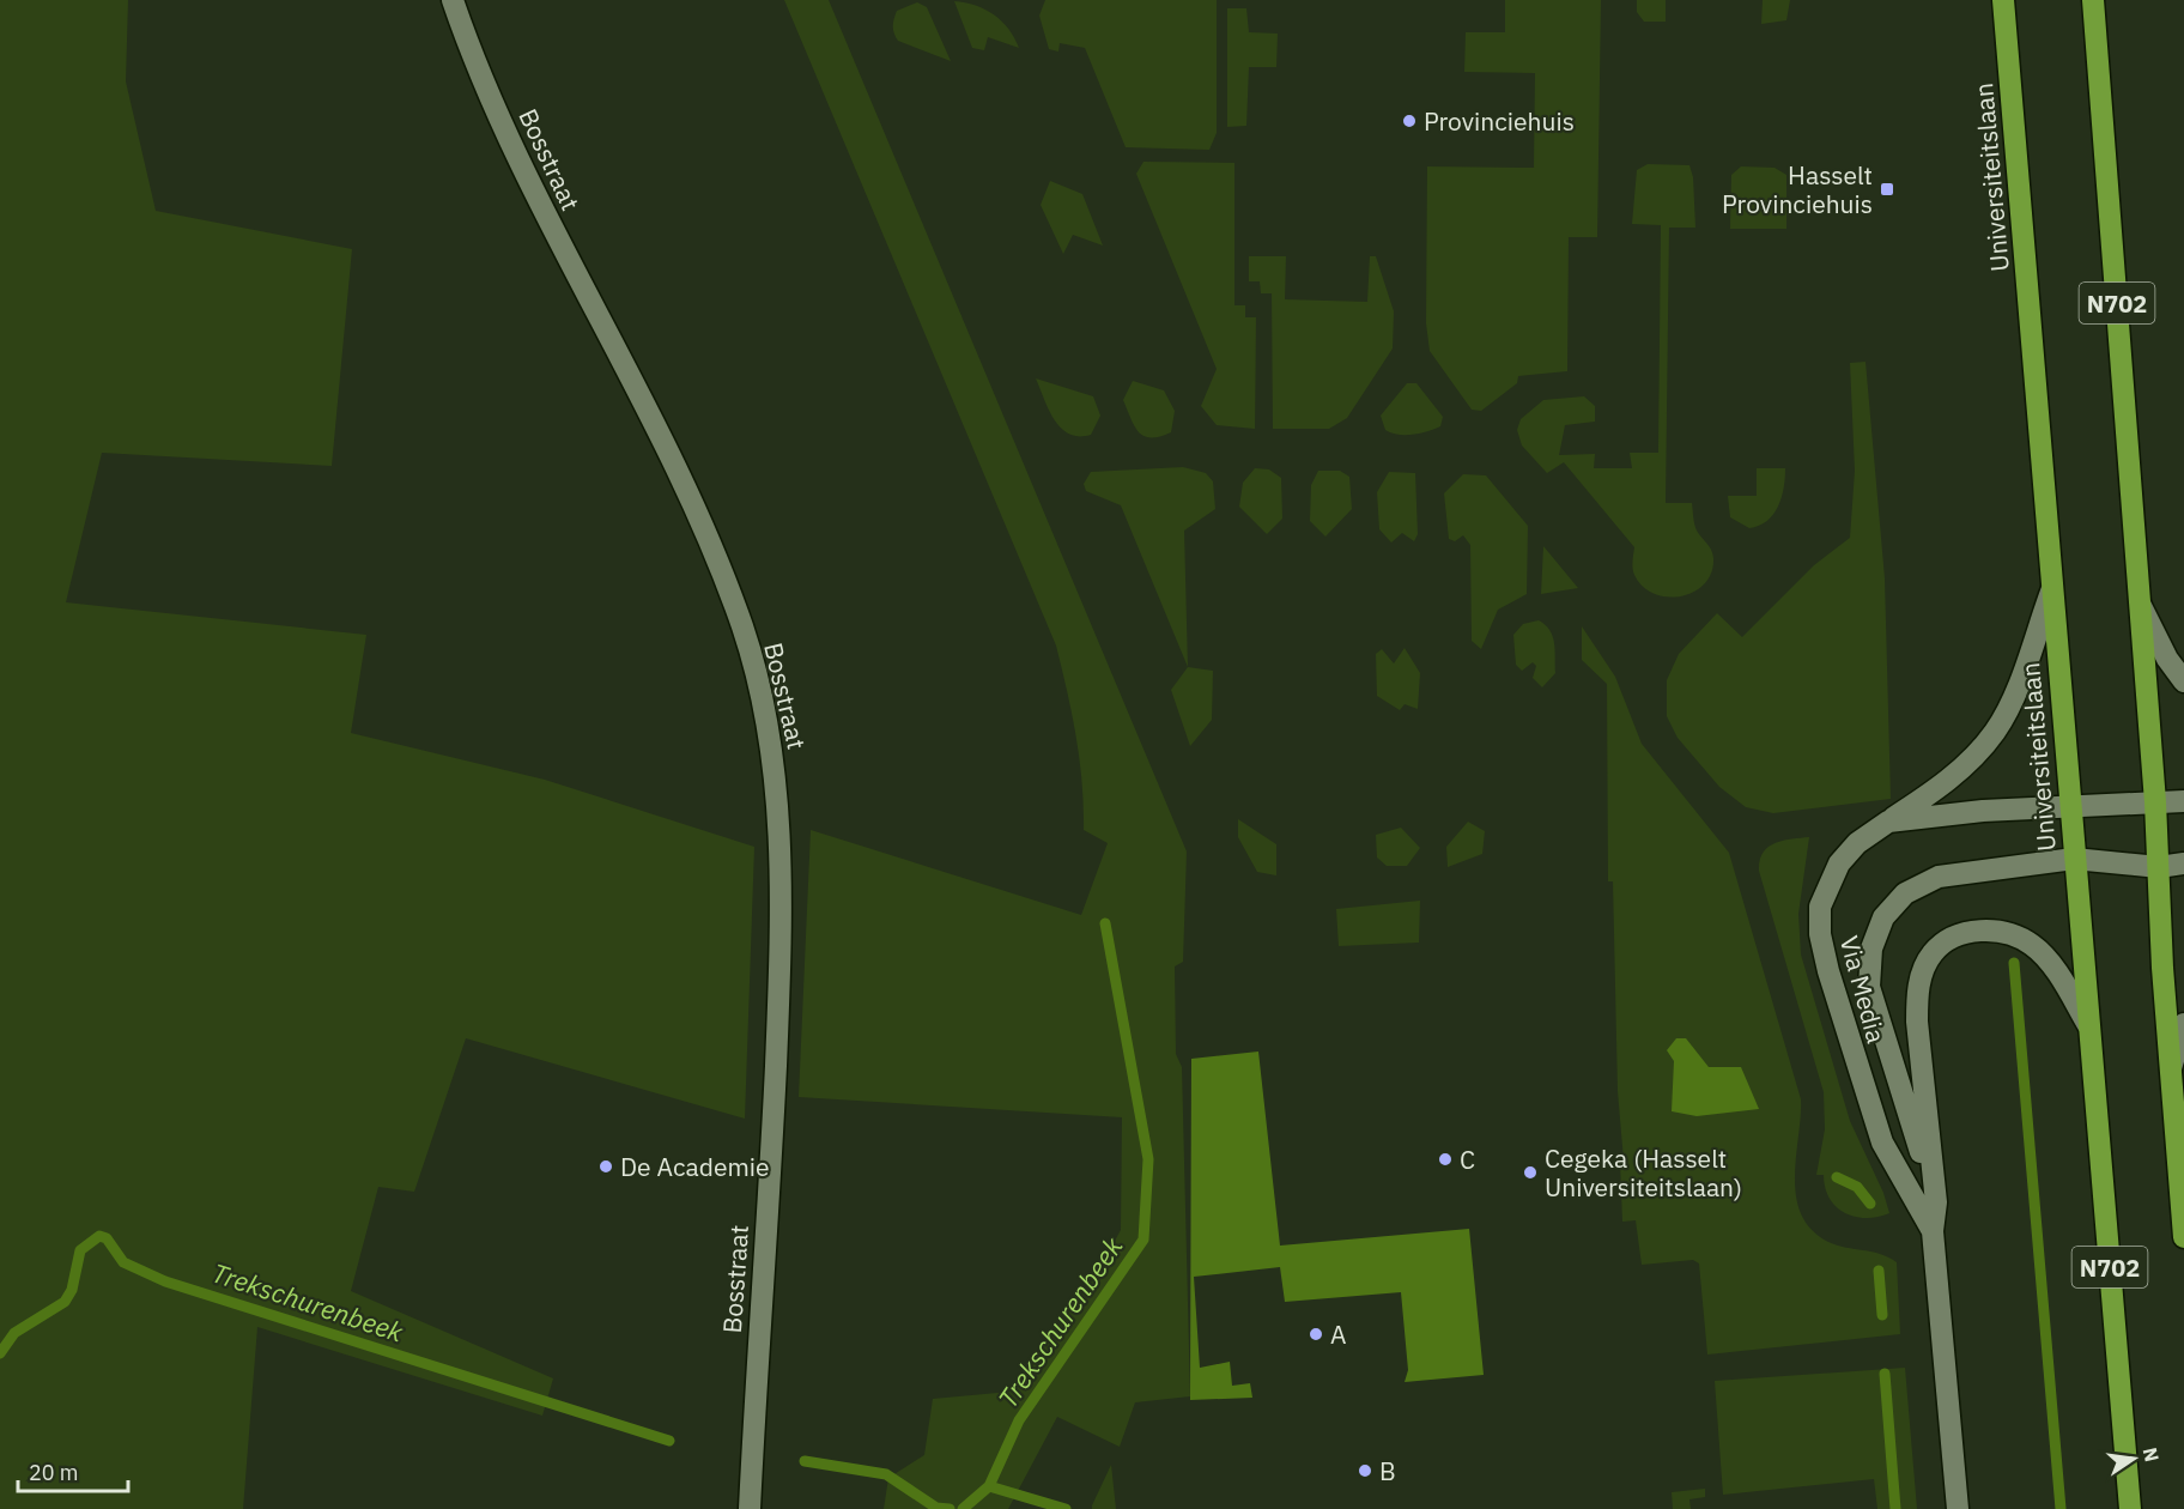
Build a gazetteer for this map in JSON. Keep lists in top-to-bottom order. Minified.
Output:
{"streets":{"highway":["Universiteitslaan","N702"],"street":["Bosstraat","Via Media"]},"crossings":[["Universiteitslaan","Via Media"],["N702","Via Media"]],"water":["Trekschurenbeek"],"places":{"other":["Provinciehuis","C","De Academie","Cegeka (Hasselt Universiteitslaan)","A","B"],"transit":["Hasselt Provinciehuis"]},"scale_bar":"20 m","north":"right"}
